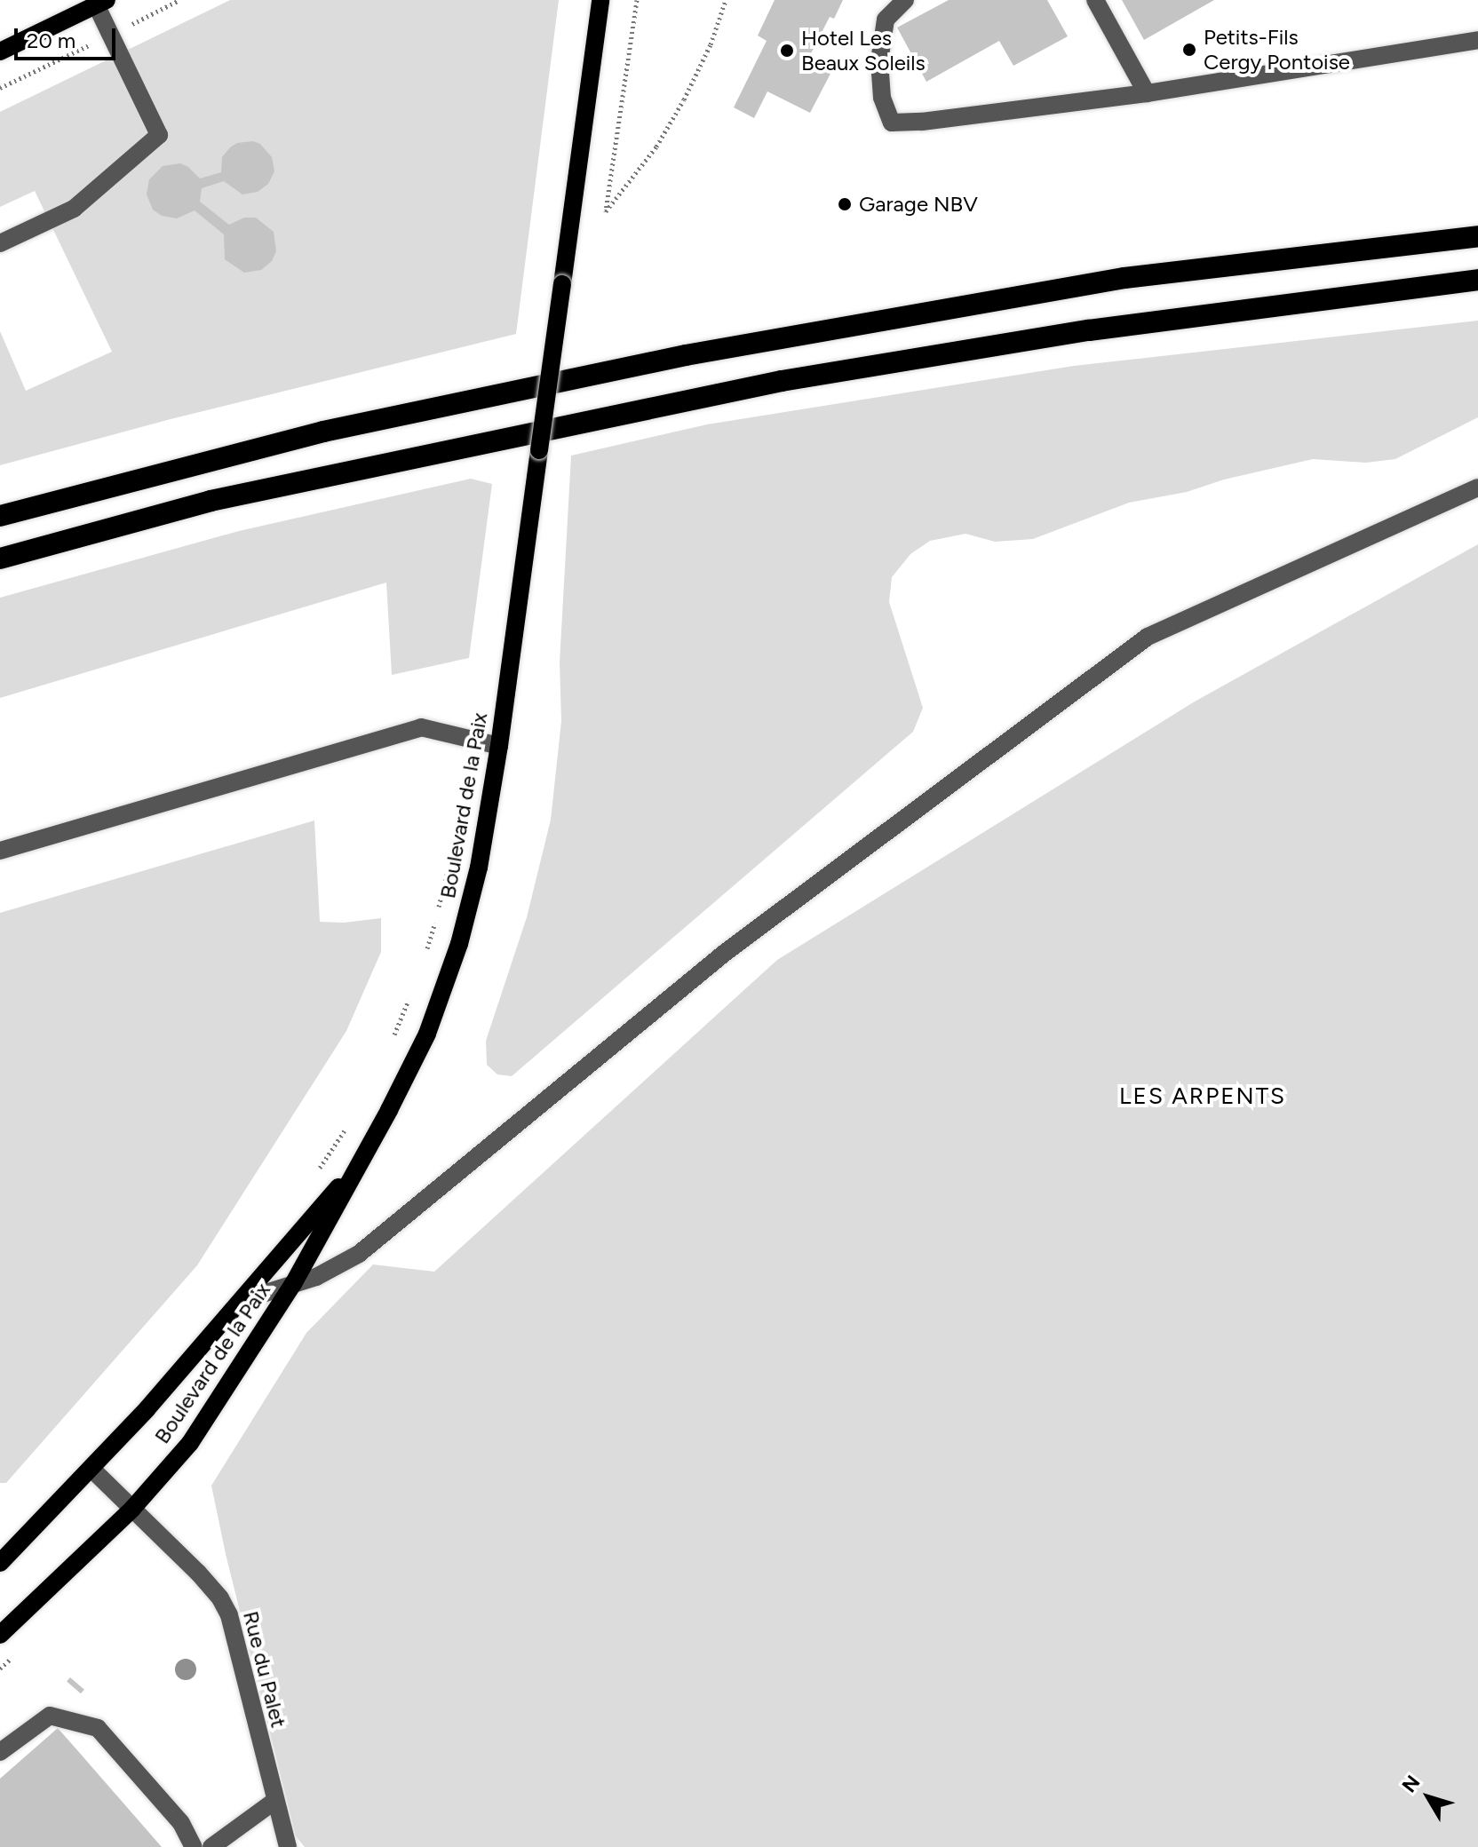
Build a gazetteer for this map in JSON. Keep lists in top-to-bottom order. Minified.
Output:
{"streets":{"main road":["Boulevard de la Paix"],"lane":["Rue du Palet"]},"crossings":[["Boulevard de la Paix","Rue du Palet"]],"districts":["LES ARPENTS"],"places":["Petits-Fils Cergy Pontoise","Hotel Les Beaux Soleils","Garage NBV"],"scale_bar":"20 m","north":"top left"}
